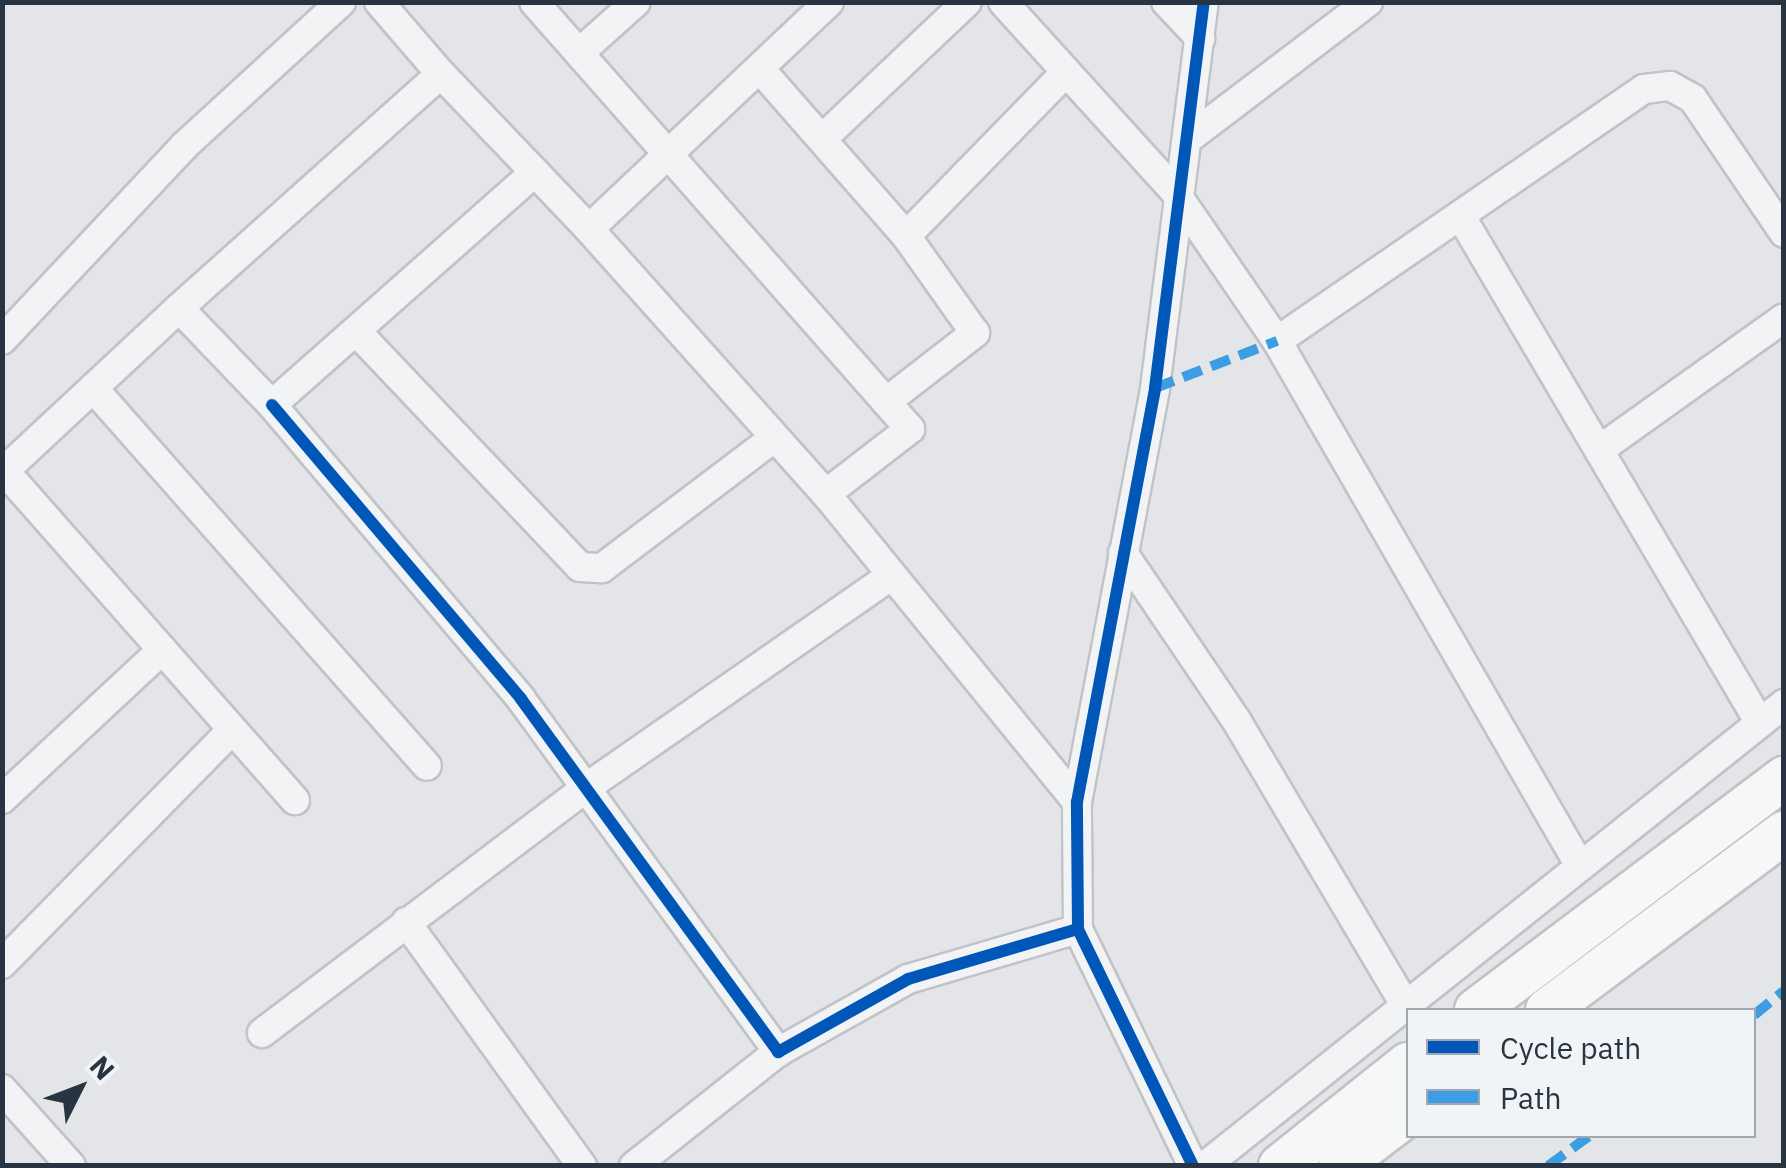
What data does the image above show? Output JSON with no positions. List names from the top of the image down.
{
  "legend": ["Cycle path", "Path"],
  "north": "top right"
}
